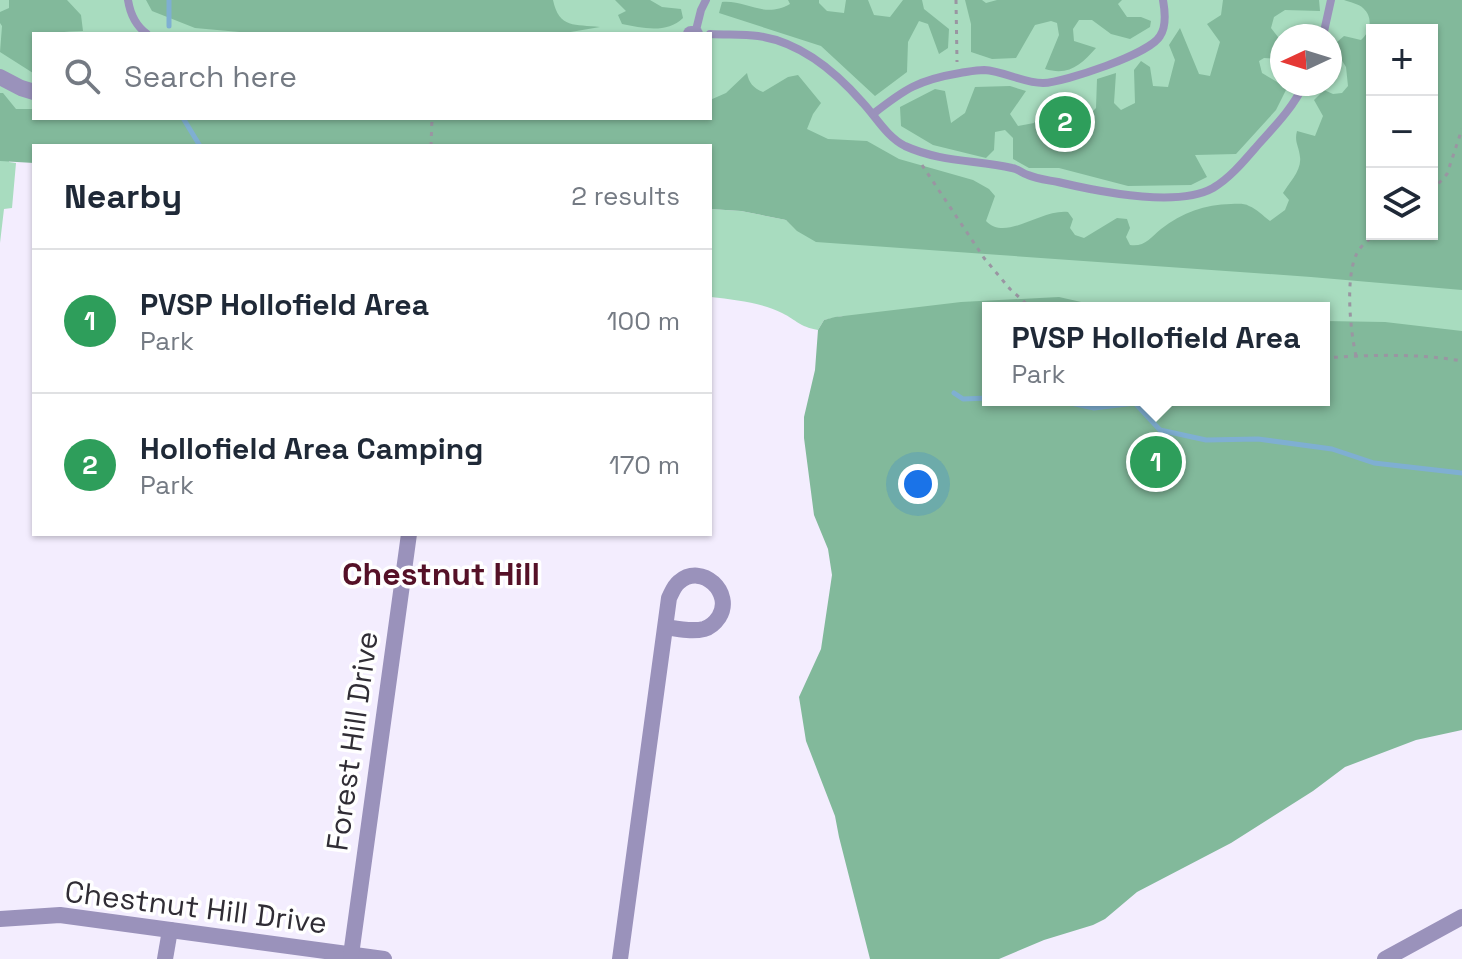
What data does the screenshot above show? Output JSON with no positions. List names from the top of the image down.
{
  "streets": {
    "street": ["Forest Hill Drive", "Chestnut Hill Drive"]
  },
  "crossings": [
    ["Forest Hill Drive", "Chestnut Hill Drive"]
  ],
  "districts": ["Chestnut Hill"],
  "north": "left",
  "page": {
    "map_buttons": ["+", "−"],
    "search": "Search here",
    "pins": ["2", "1"],
    "heading": ["Nearby", "2 results"],
    "list": [
      {
        "mark": "1",
        "name": "PVSP Hollofield Area",
        "note": "Park",
        "value": "100 m"
      },
      {
        "mark": "2",
        "name": "Hollofield Area Camping",
        "note": "Park",
        "value": "170 m"
      }
    ],
    "popup": ["PVSP Hollofield Area", "Park"]
  }
}
